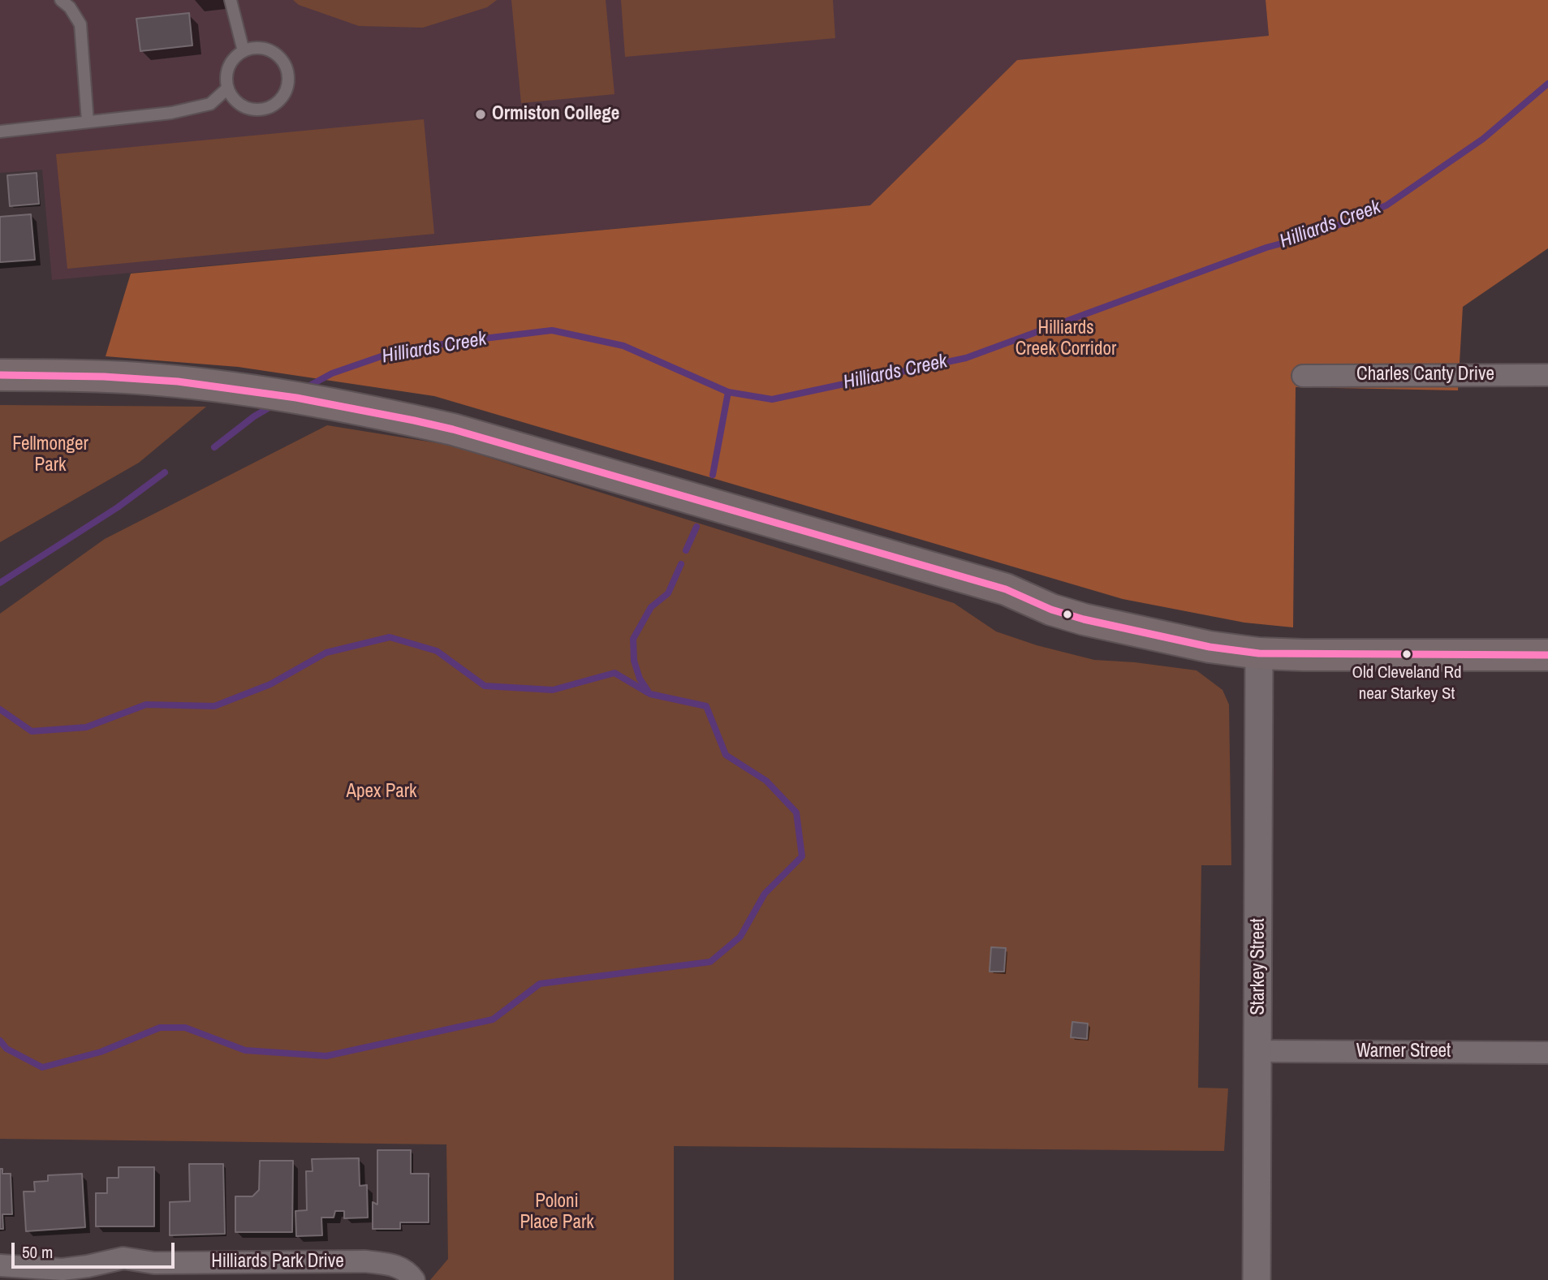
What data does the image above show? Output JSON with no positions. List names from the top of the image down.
{
  "streets": {
    "street": [
      "Charles Canty Drive",
      "Starkey Street",
      "Warner Street",
      "Hilliards Park Drive"
    ]
  },
  "crossings": [
    ["Starkey Street", "Warner Street"]
  ],
  "water": ["Hilliards Creek"],
  "parks": [
    "Hilliards Creek Corridor",
    "Fellmonger Park",
    "Apex Park",
    "Poloni Place Park"
  ],
  "places": ["Ormiston College", "Old Cleveland Rd near Starkey St"],
  "scale_bar": "50 m"
}
